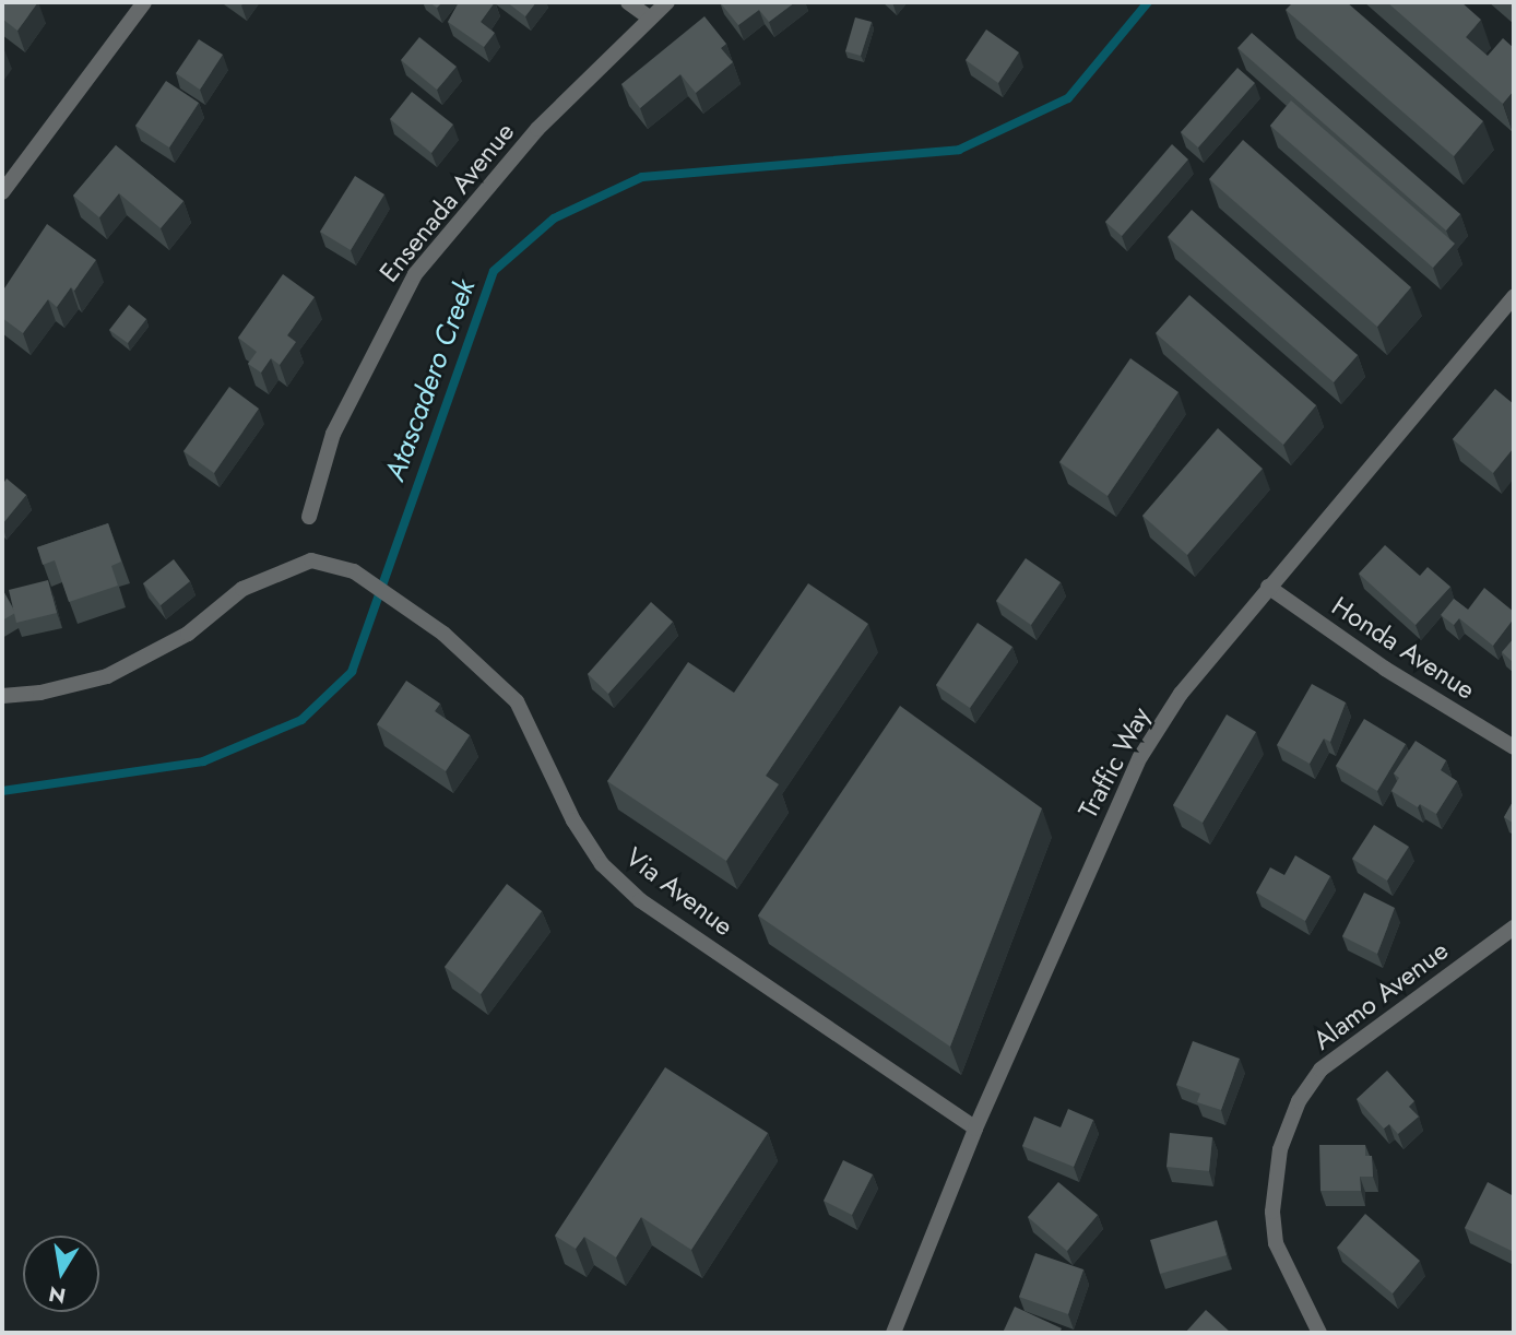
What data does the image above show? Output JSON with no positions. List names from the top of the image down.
{
  "streets": {
    "street": [
      "Ensenada Avenue",
      "Honda Avenue",
      "Traffic Way",
      "Via Avenue",
      "Alamo Avenue"
    ]
  },
  "crossings": [
    ["Honda Avenue", "Traffic Way"],
    ["Traffic Way", "Via Avenue"]
  ],
  "water": ["Atascadero Creek"],
  "north": "bottom"
}
